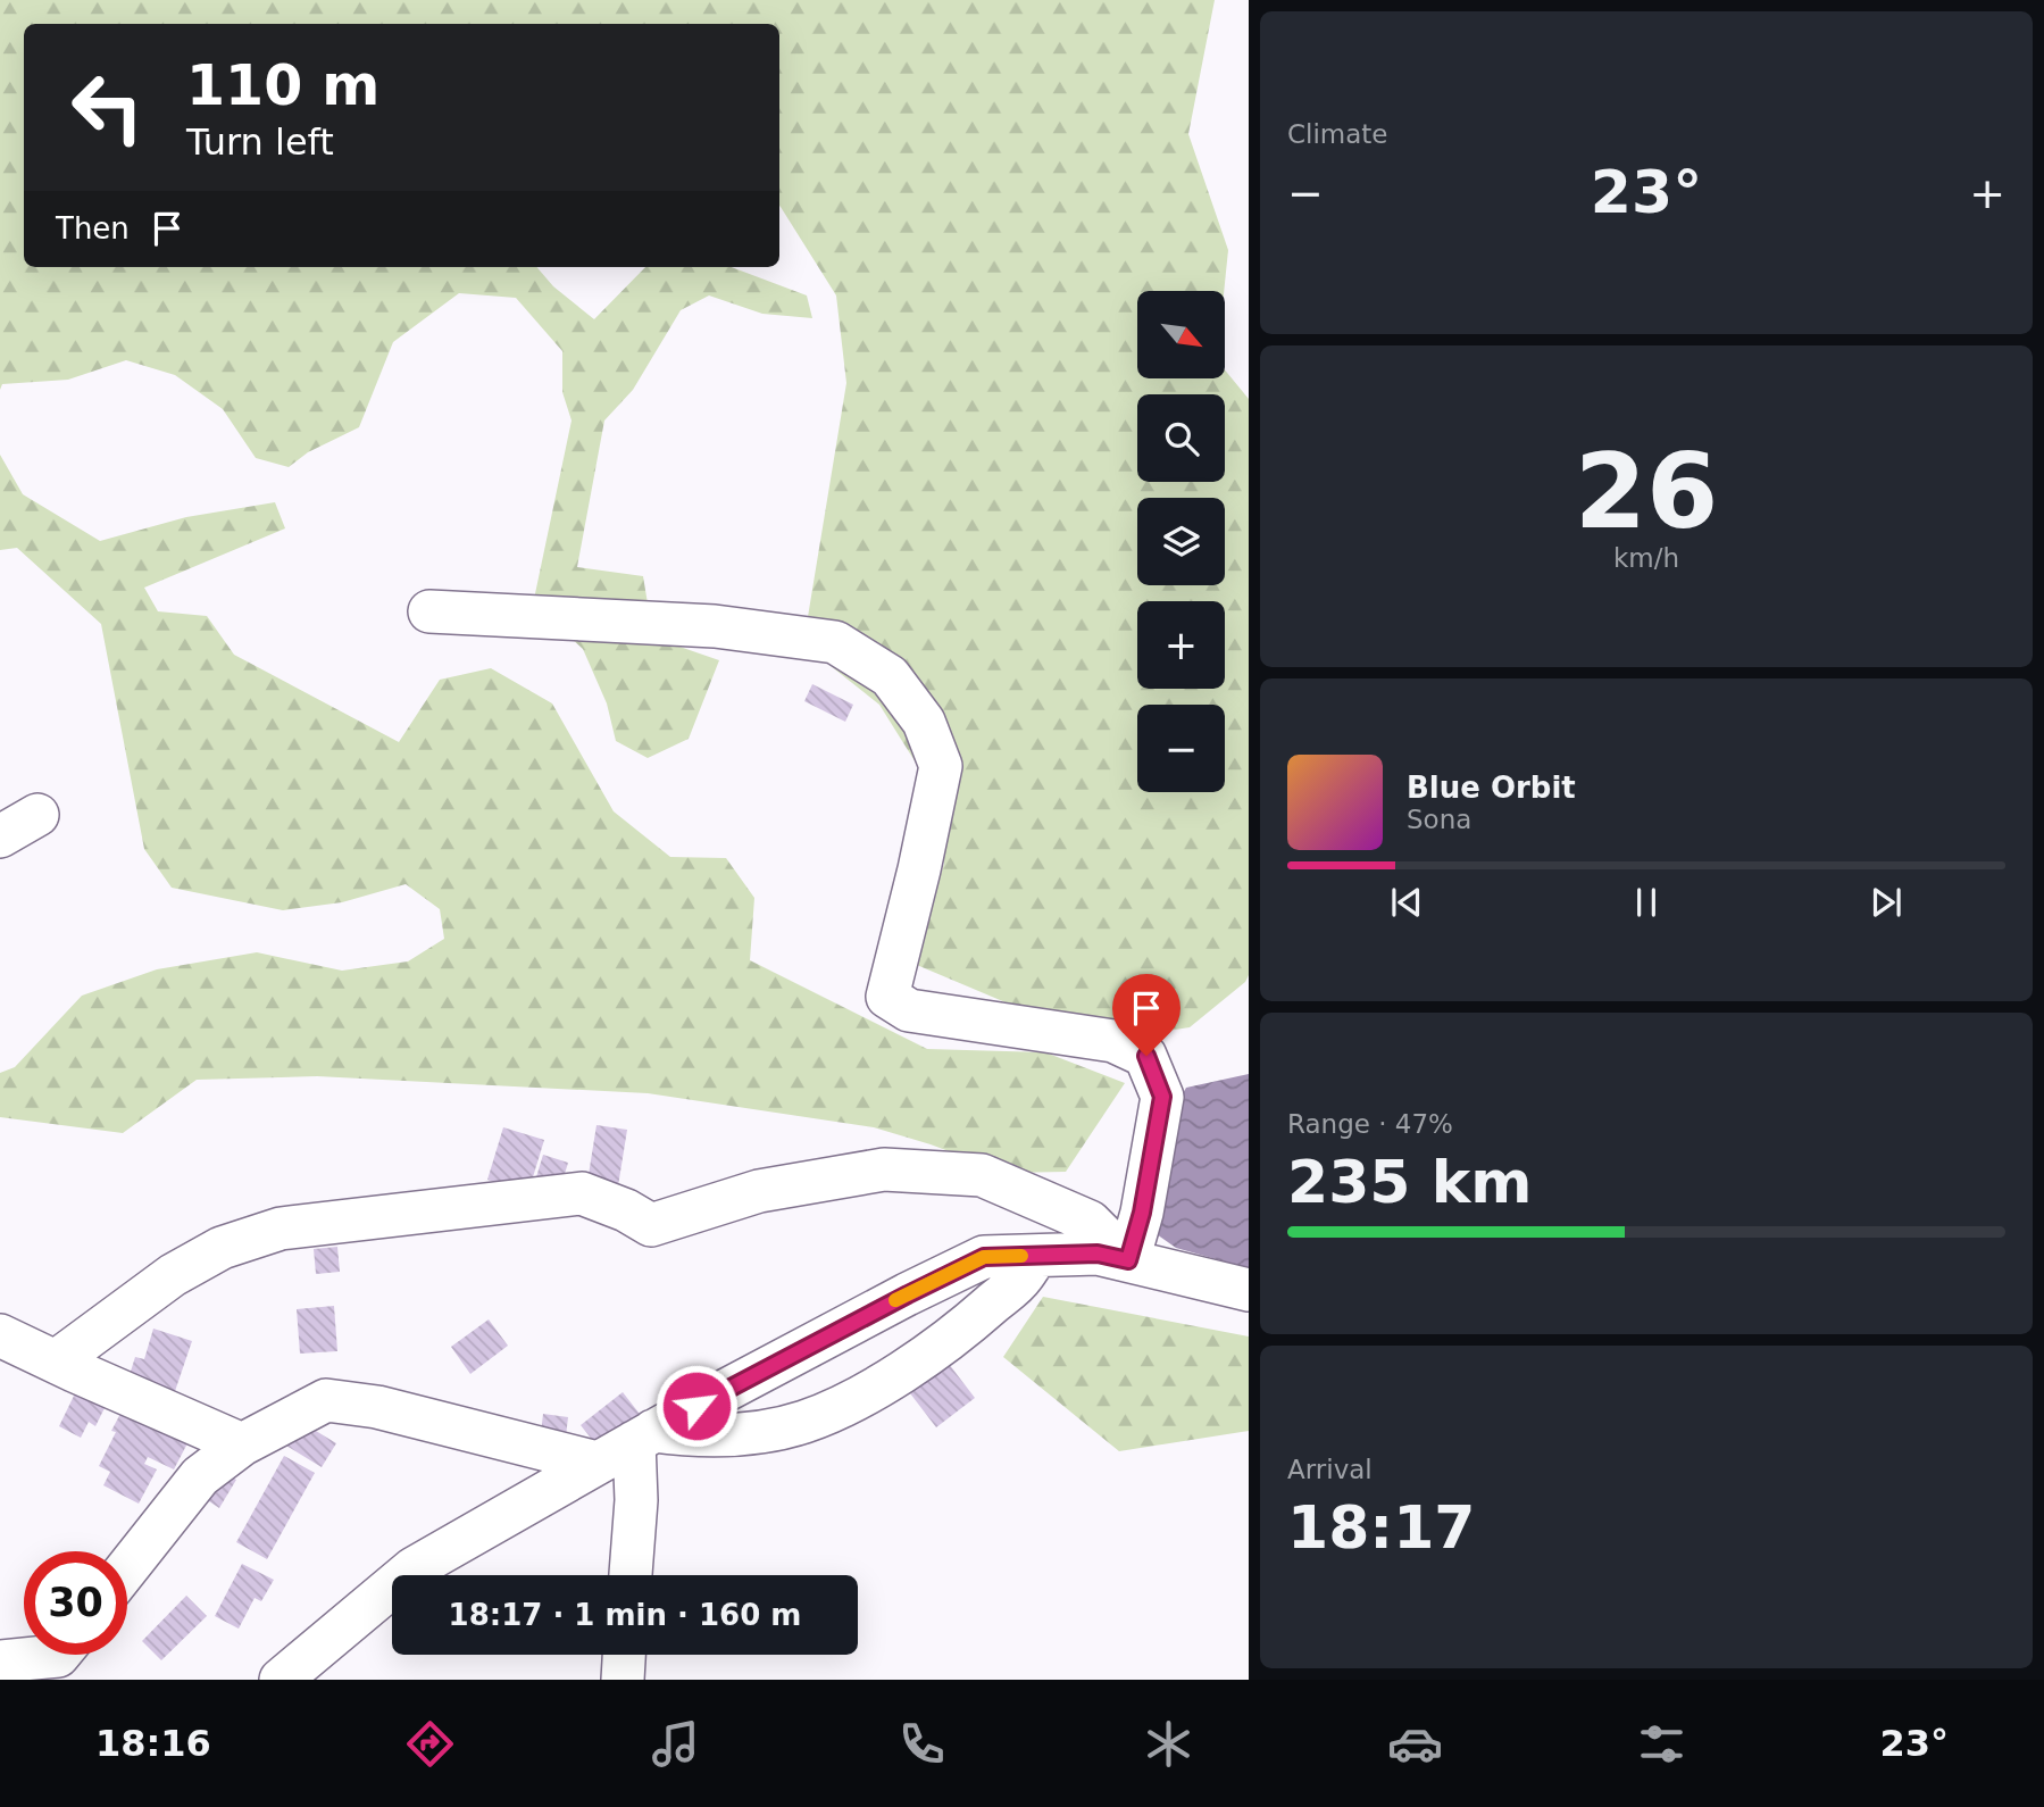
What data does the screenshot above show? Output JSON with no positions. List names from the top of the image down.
{
  "north": "bottom right",
  "page": {
    "tile": [
      "Climate",
      ["26", "km/h"],
      ["Range · 47%", "235 km"],
      ["Arrival", "18:17"]
    ],
    "turn": ["110 m", "Turn left"],
    "heat": ["−", "23°", "+"],
    "then": "Then",
    "map_buttons": ["+", "−"],
    "song": ["Blue Orbit", "Sona"],
    "limit": "30",
    "trip": "18:17 · 1 min · 160 m",
    "tabs": ["18:16", "23°"]
  }
}
